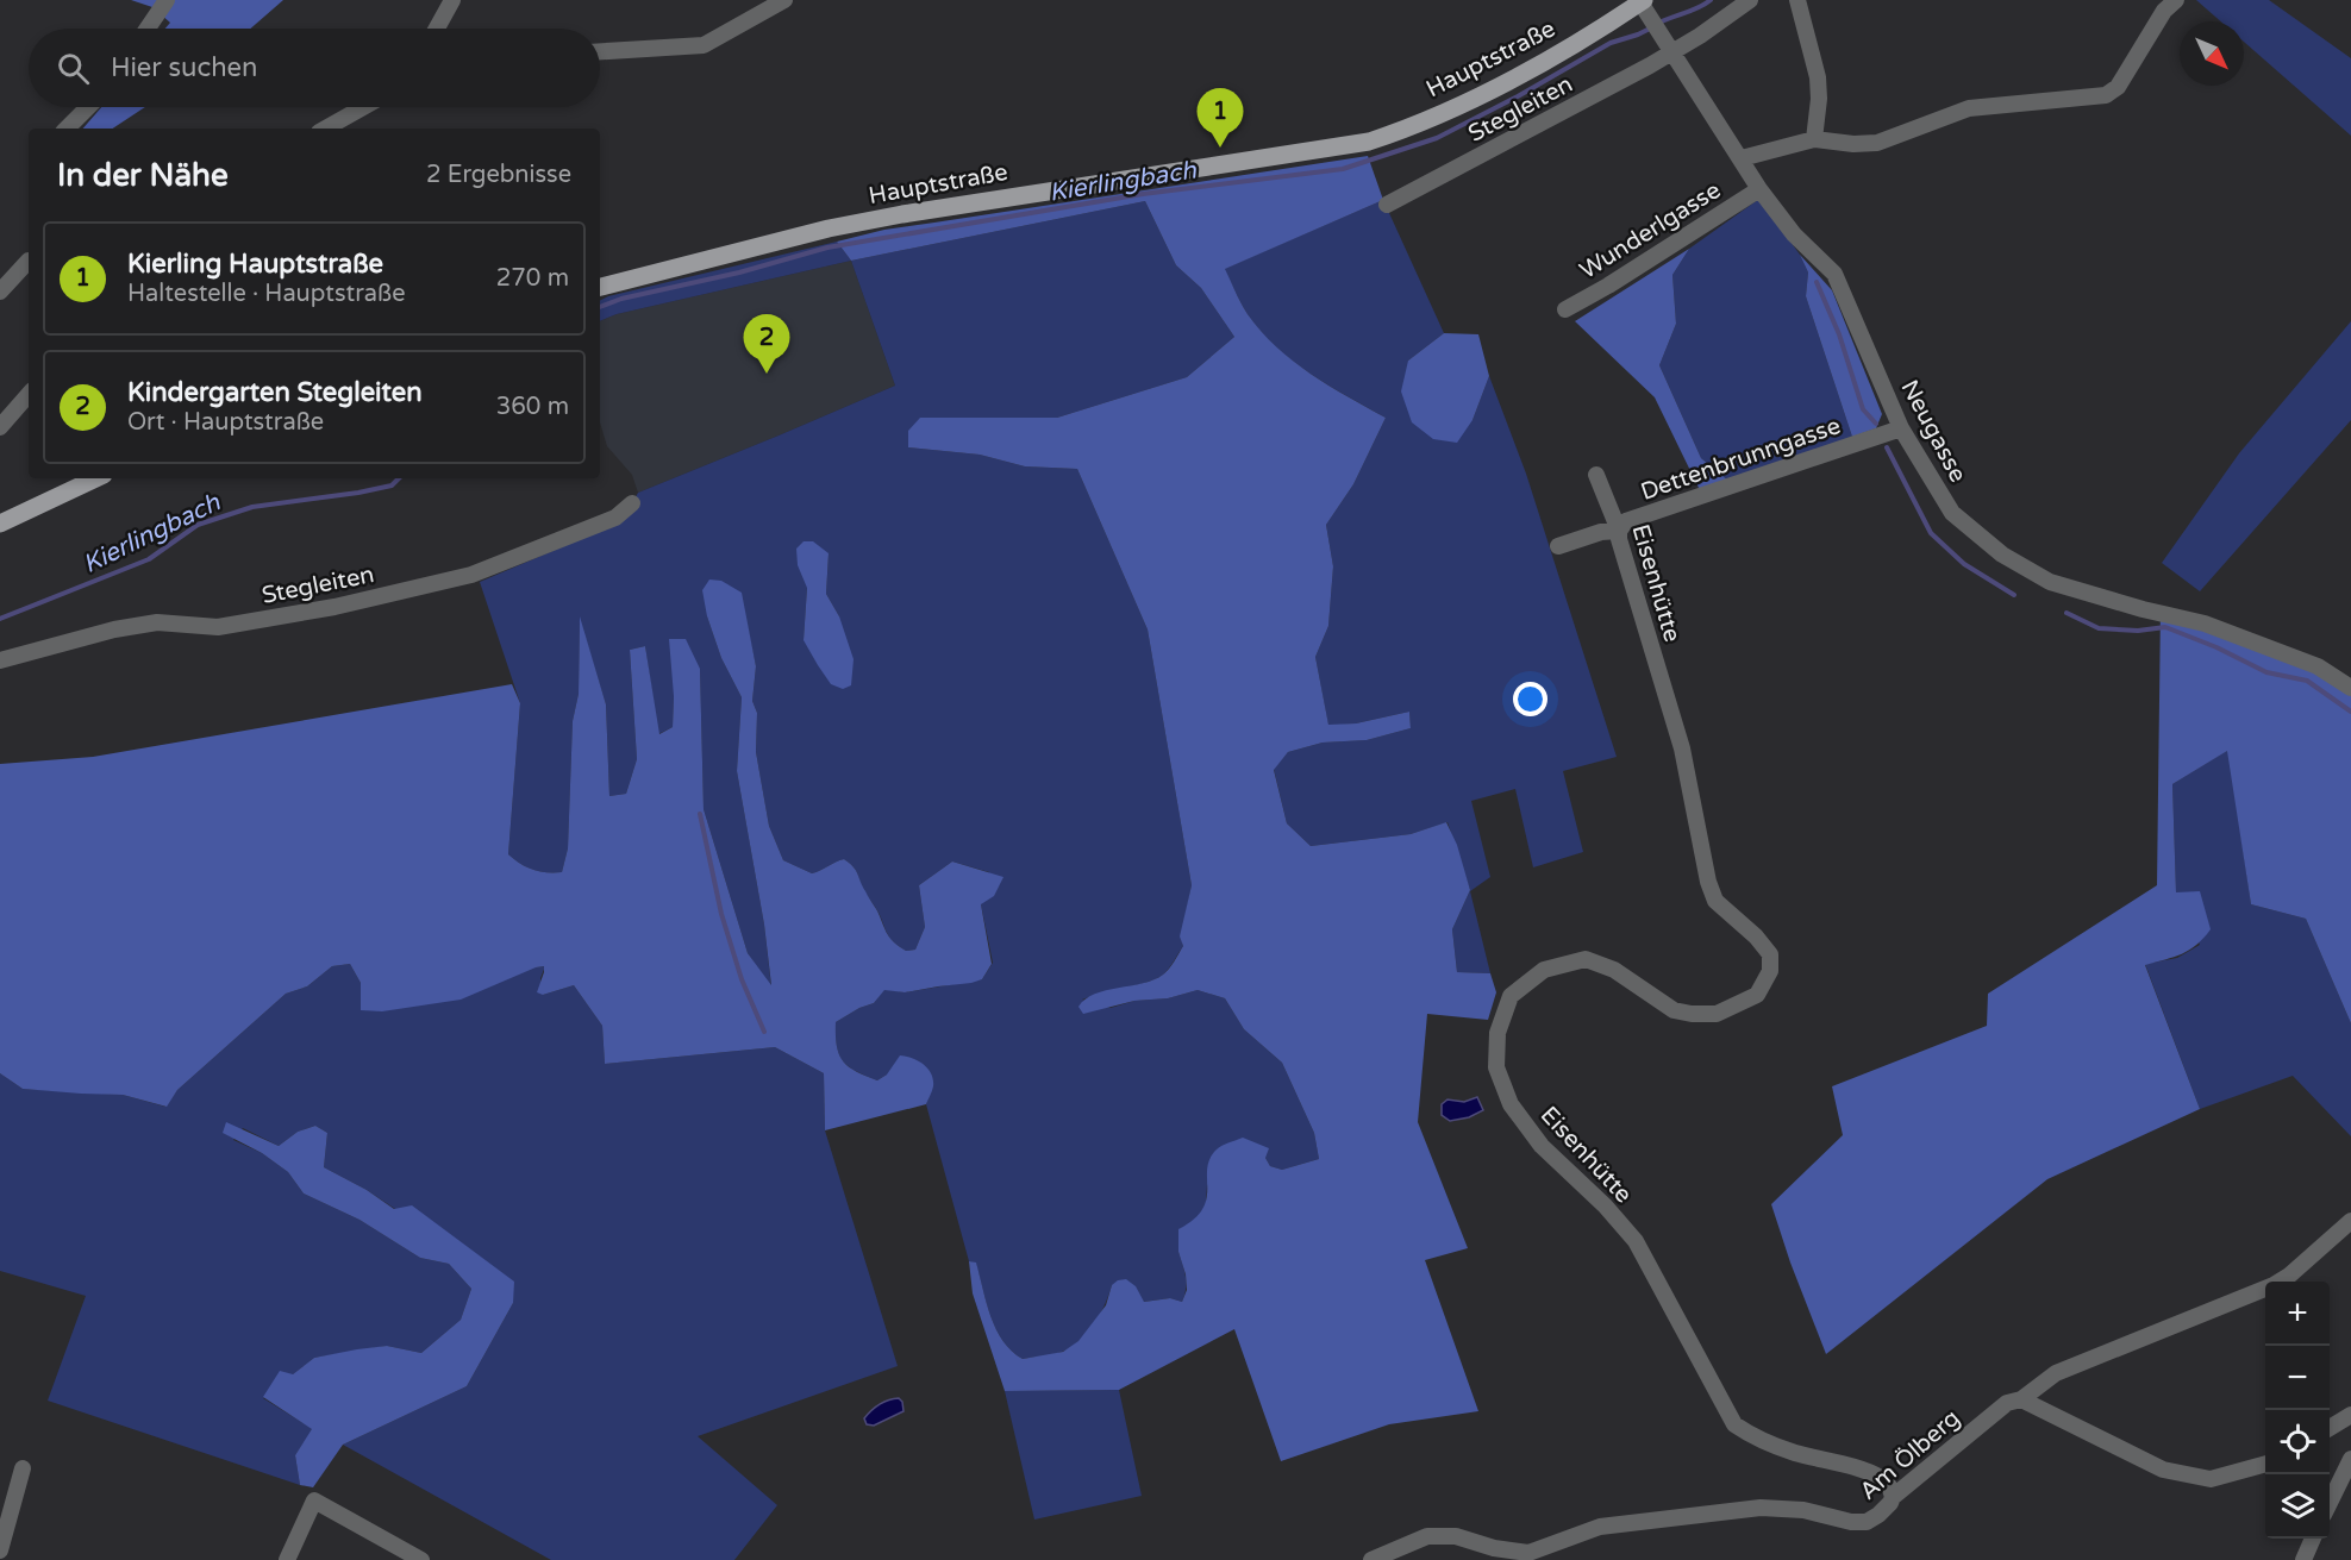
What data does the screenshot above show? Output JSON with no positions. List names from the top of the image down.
{
  "streets": {
    "main road": ["Hauptstraße"],
    "street": [
      "Stegleiten",
      "Wunderlgasse",
      "Neugasse",
      "Dettenbrunngasse",
      "Eisenhütte",
      "Am Ölberg"
    ]
  },
  "crossings": [
    ["Hauptstraße", "Neugasse"],
    ["Stegleiten", "Neugasse"],
    ["Wunderlgasse", "Neugasse"],
    ["Neugasse", "Dettenbrunngasse"],
    ["Dettenbrunngasse", "Eisenhütte"],
    ["Eisenhütte", "Am Ölberg"]
  ],
  "water": ["Kierlingbach"],
  "north": "bottom right",
  "page": {
    "search": "Hier suchen",
    "pins": ["1", "2"],
    "heading": ["In der Nähe", "2 Ergebnisse"],
    "list": [
      {
        "mark": "1",
        "name": "Kierling Hauptstraße",
        "note": "Haltestelle · Hauptstraße",
        "value": "270 m"
      },
      {
        "mark": "2",
        "name": "Kindergarten Stegleiten",
        "note": "Ort · Hauptstraße",
        "value": "360 m"
      }
    ],
    "map_buttons": ["+", "−"]
  }
}
